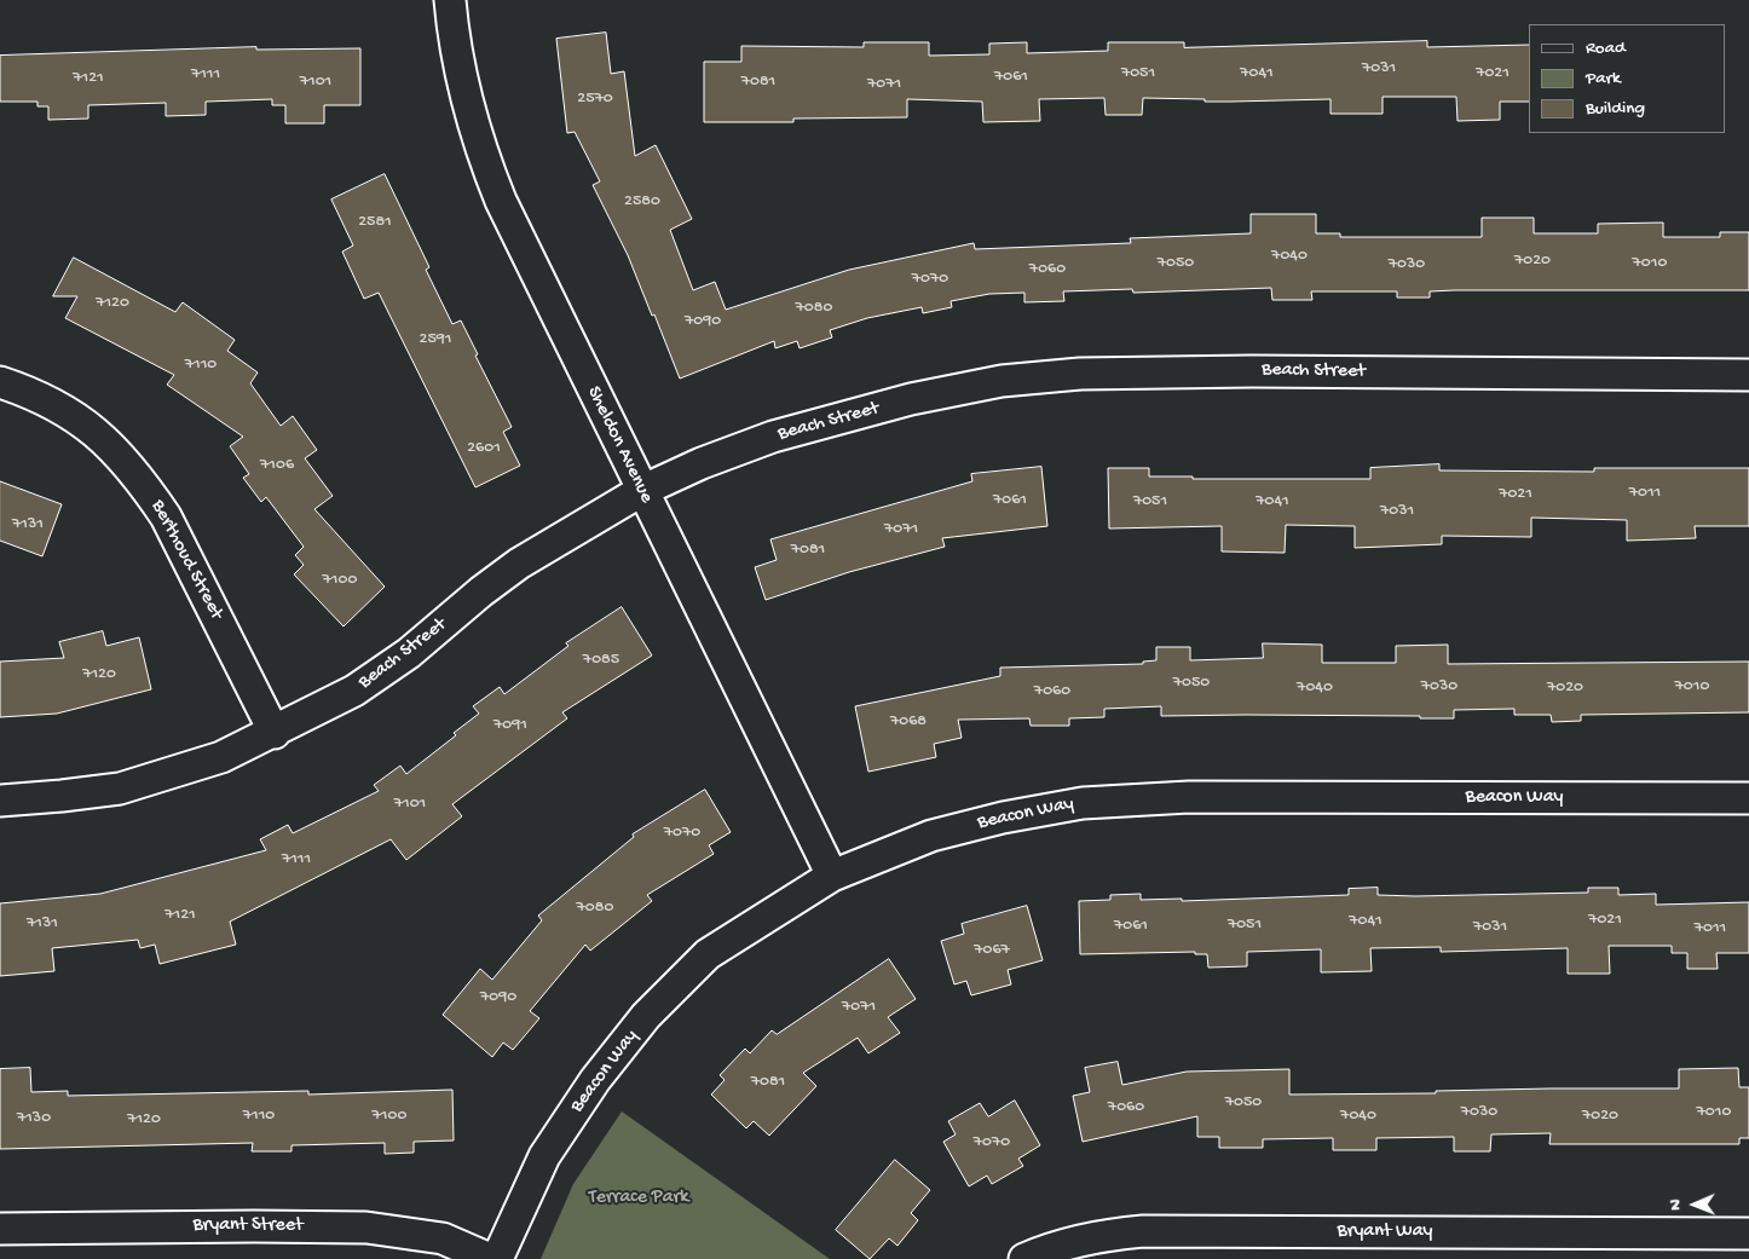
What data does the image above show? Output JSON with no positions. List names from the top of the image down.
{
  "streets": {
    "street": [
      "Beach Street",
      "Sheldon Avenue",
      "Berthoud Street",
      "Beacon Way",
      "Bryant Street",
      "Bryant Way"
    ]
  },
  "crossings": [
    ["Beach Street", "Sheldon Avenue"],
    ["Beach Street", "Berthoud Street"],
    ["Sheldon Avenue", "Beacon Way"]
  ],
  "parks": ["Terrace Park"],
  "house_numbers": [
    "7031",
    "7051",
    "7041",
    "7021",
    "7111",
    "7061",
    "7121",
    "7101",
    "7081",
    "7071",
    "2570",
    "2580",
    "2581",
    "7040",
    "7020",
    "7050",
    "7010",
    "7030",
    "7060",
    "7070",
    "7120",
    "7080",
    "7090",
    "2591",
    "7110",
    "2601",
    "7106",
    "7011",
    "7021",
    "7061",
    "7051",
    "7041",
    "7031",
    "7131",
    "7071",
    "7081",
    "7100",
    "7085",
    "7120",
    "7050",
    "7030",
    "7010",
    "7040",
    "7020",
    "7060",
    "7068",
    "7091",
    "7101",
    "7070",
    "7111",
    "7080",
    "7121",
    "7021",
    "7041",
    "7131",
    "7051",
    "7061",
    "7031",
    "7011",
    "7067",
    "7090",
    "7071",
    "7081",
    "7050",
    "7060",
    "7030",
    "7010",
    "7110",
    "7100",
    "7040",
    "7020",
    "7130",
    "7120",
    "7070"
  ],
  "legend": ["Road", "Park", "Building"],
  "north": "left"
}
